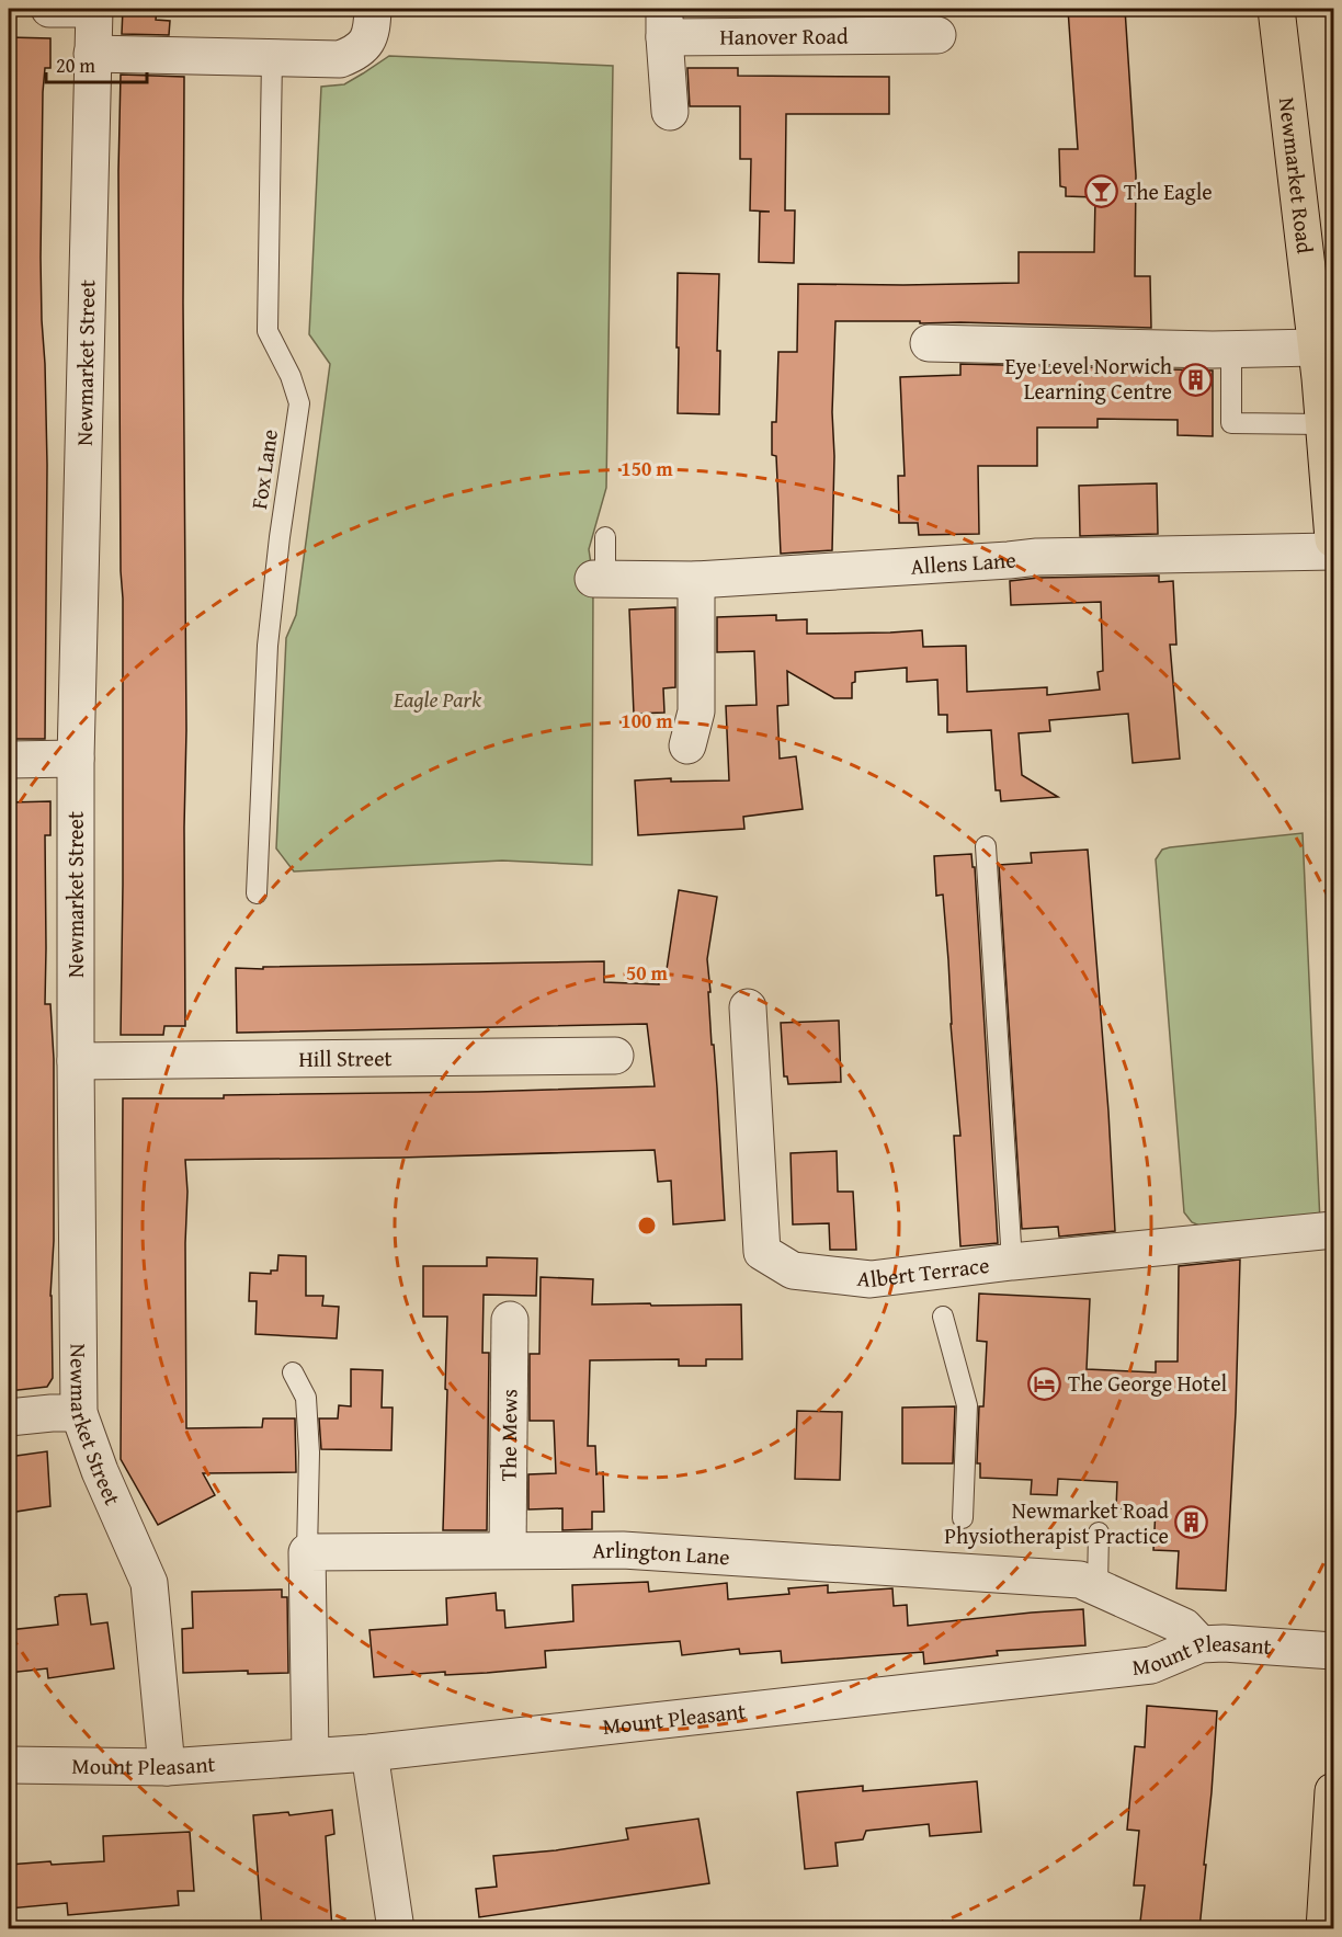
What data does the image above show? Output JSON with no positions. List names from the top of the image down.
{
  "streets": {
    "main road": ["Newmarket Road"],
    "street": [
      "Hanover Road",
      "Newmarket Street",
      "Allens Lane",
      "Hill Street",
      "Albert Terrace",
      "The Mews",
      "Arlington Lane",
      "Mount Pleasant"
    ],
    "lane": ["Fox Lane"]
  },
  "crossings": [
    ["Newmarket Street", "Hill Street"],
    ["Newmarket Street", "Mount Pleasant"],
    ["The Mews", "Arlington Lane"],
    ["Arlington Lane", "Mount Pleasant"]
  ],
  "parks": ["Eagle Park"],
  "places": {
    "bar": ["The Eagle"],
    "building": ["Eye Level Norwich Learning Centre", "Newmarket Road Physiotherapist Practice"],
    "hotel": ["The George Hotel"]
  },
  "scale_bar": "20 m",
  "rings": ["150 m", "100 m", "50 m"]
}
